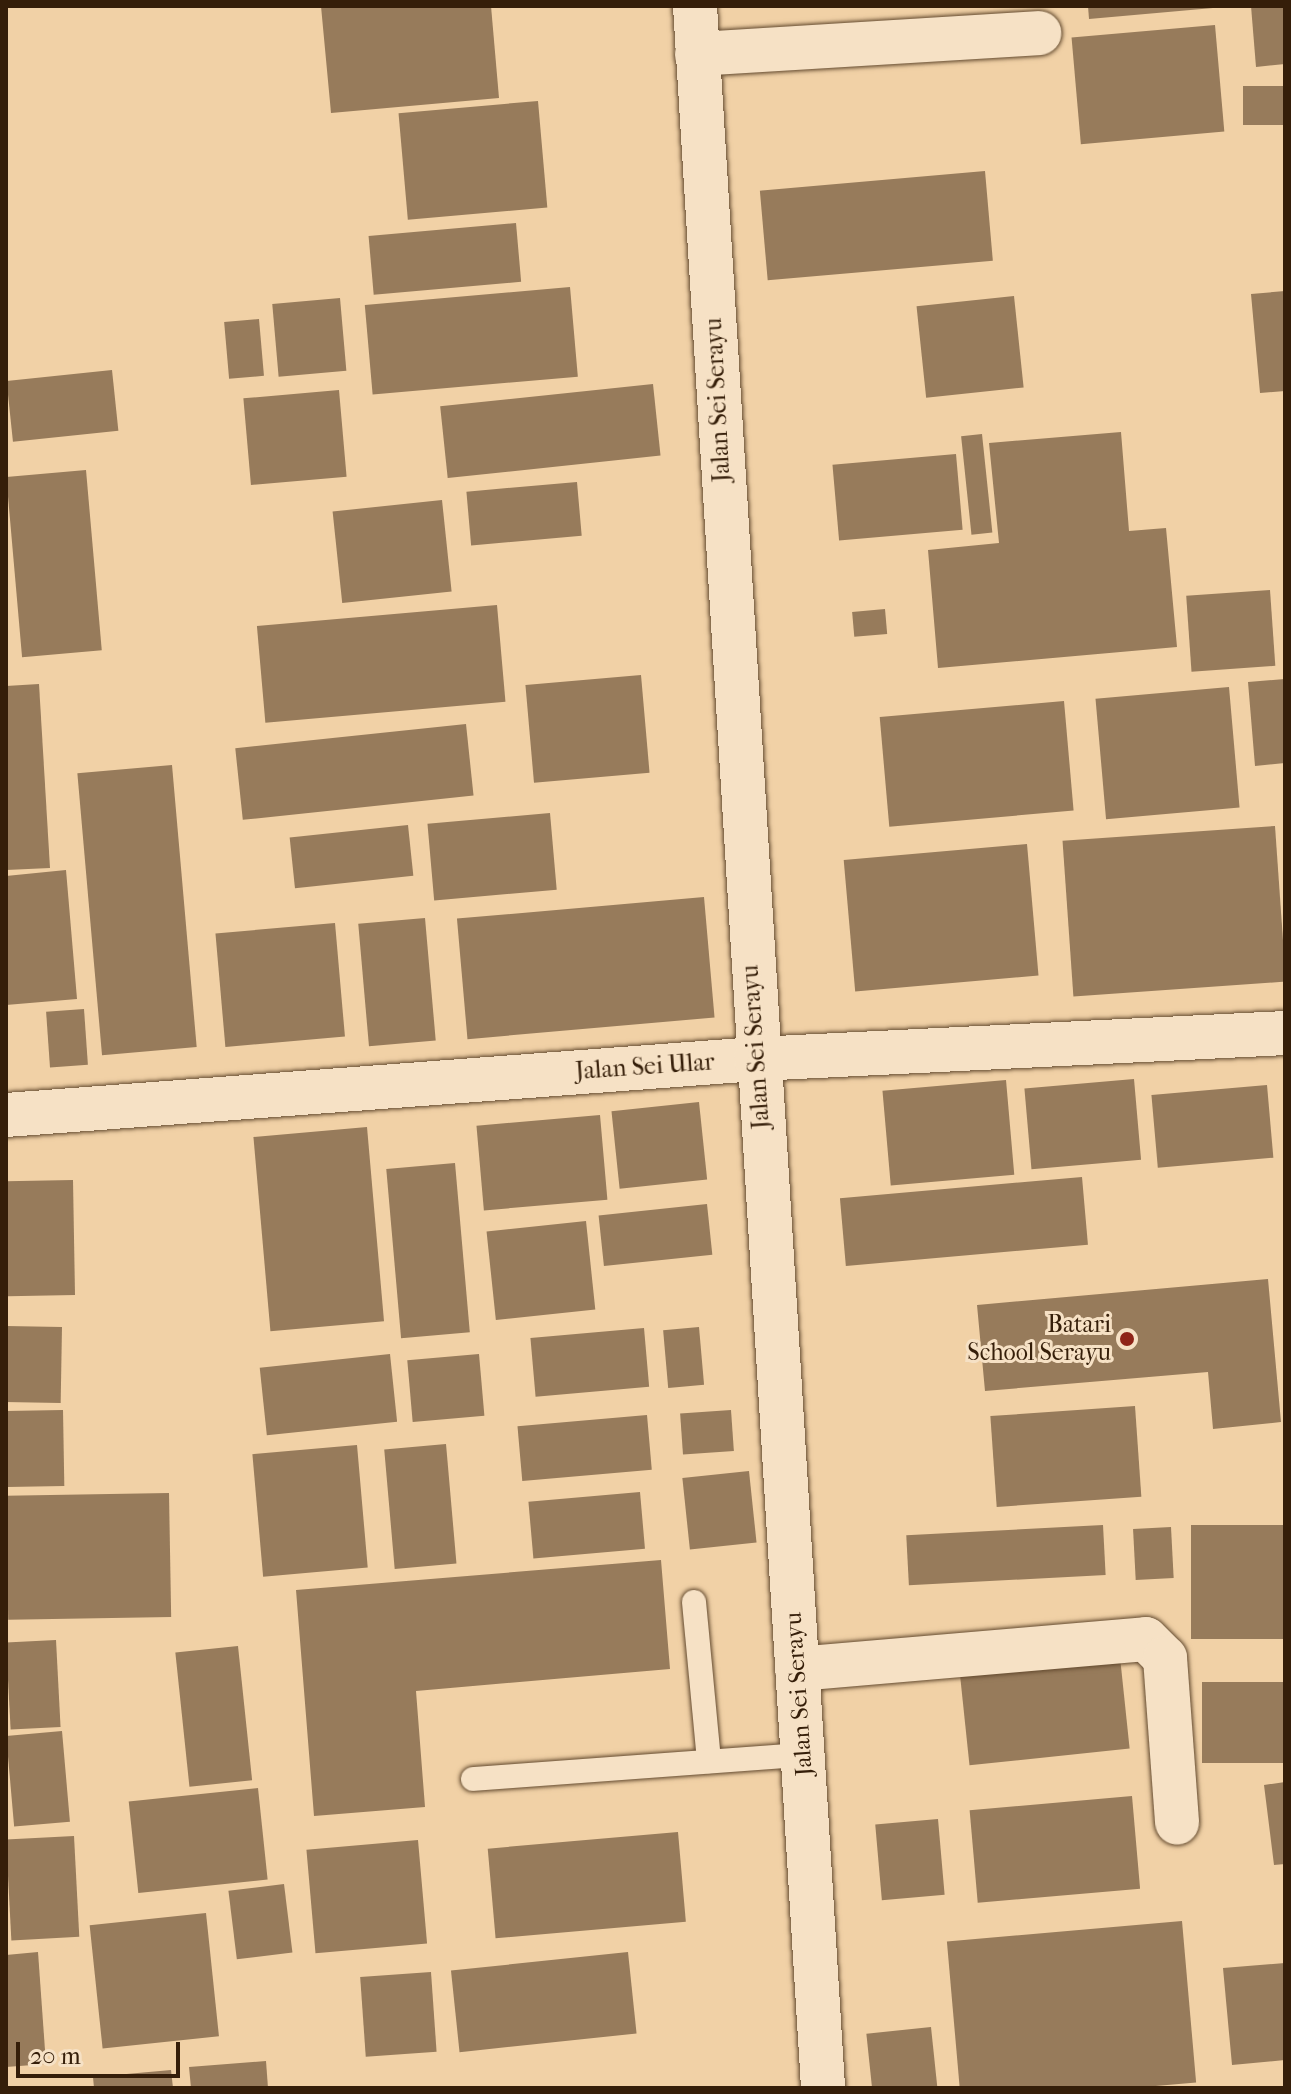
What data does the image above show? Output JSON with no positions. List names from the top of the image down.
{
  "streets": {
    "street": ["Jalan Sei Serayu", "Jalan Sei Ular"]
  },
  "crossings": [
    ["Jalan Sei Serayu", "Jalan Sei Ular"]
  ],
  "places": ["Batari School Serayu"],
  "scale_bar": "20 m"
}
